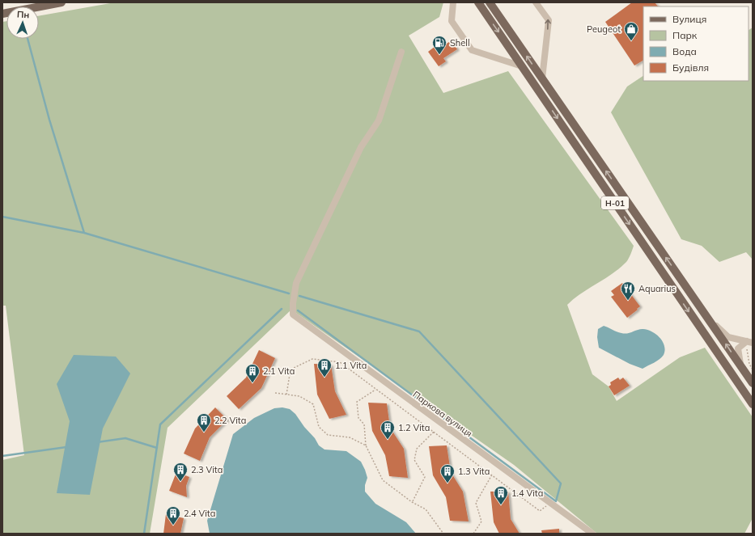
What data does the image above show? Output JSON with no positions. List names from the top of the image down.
{
  "streets": {
    "main road": ["Н-01"],
    "street": ["Паркова вулиця"]
  },
  "places": {
    "shop": ["Peugeot"],
    "fuel station": ["Shell"],
    "restaurant": ["Aquarius"],
    "building": [
      "1.1 Vita",
      "2.1 Vita",
      "2.2 Vita",
      "1.2 Vita",
      "2.3 Vita",
      "1.3 Vita",
      "1.4 Vita",
      "2.4 Vita"
    ]
  },
  "legend": [
    "Вулиця",
    "Парк",
    "Вода",
    "Будівля"
  ],
  "north": "top"
}
